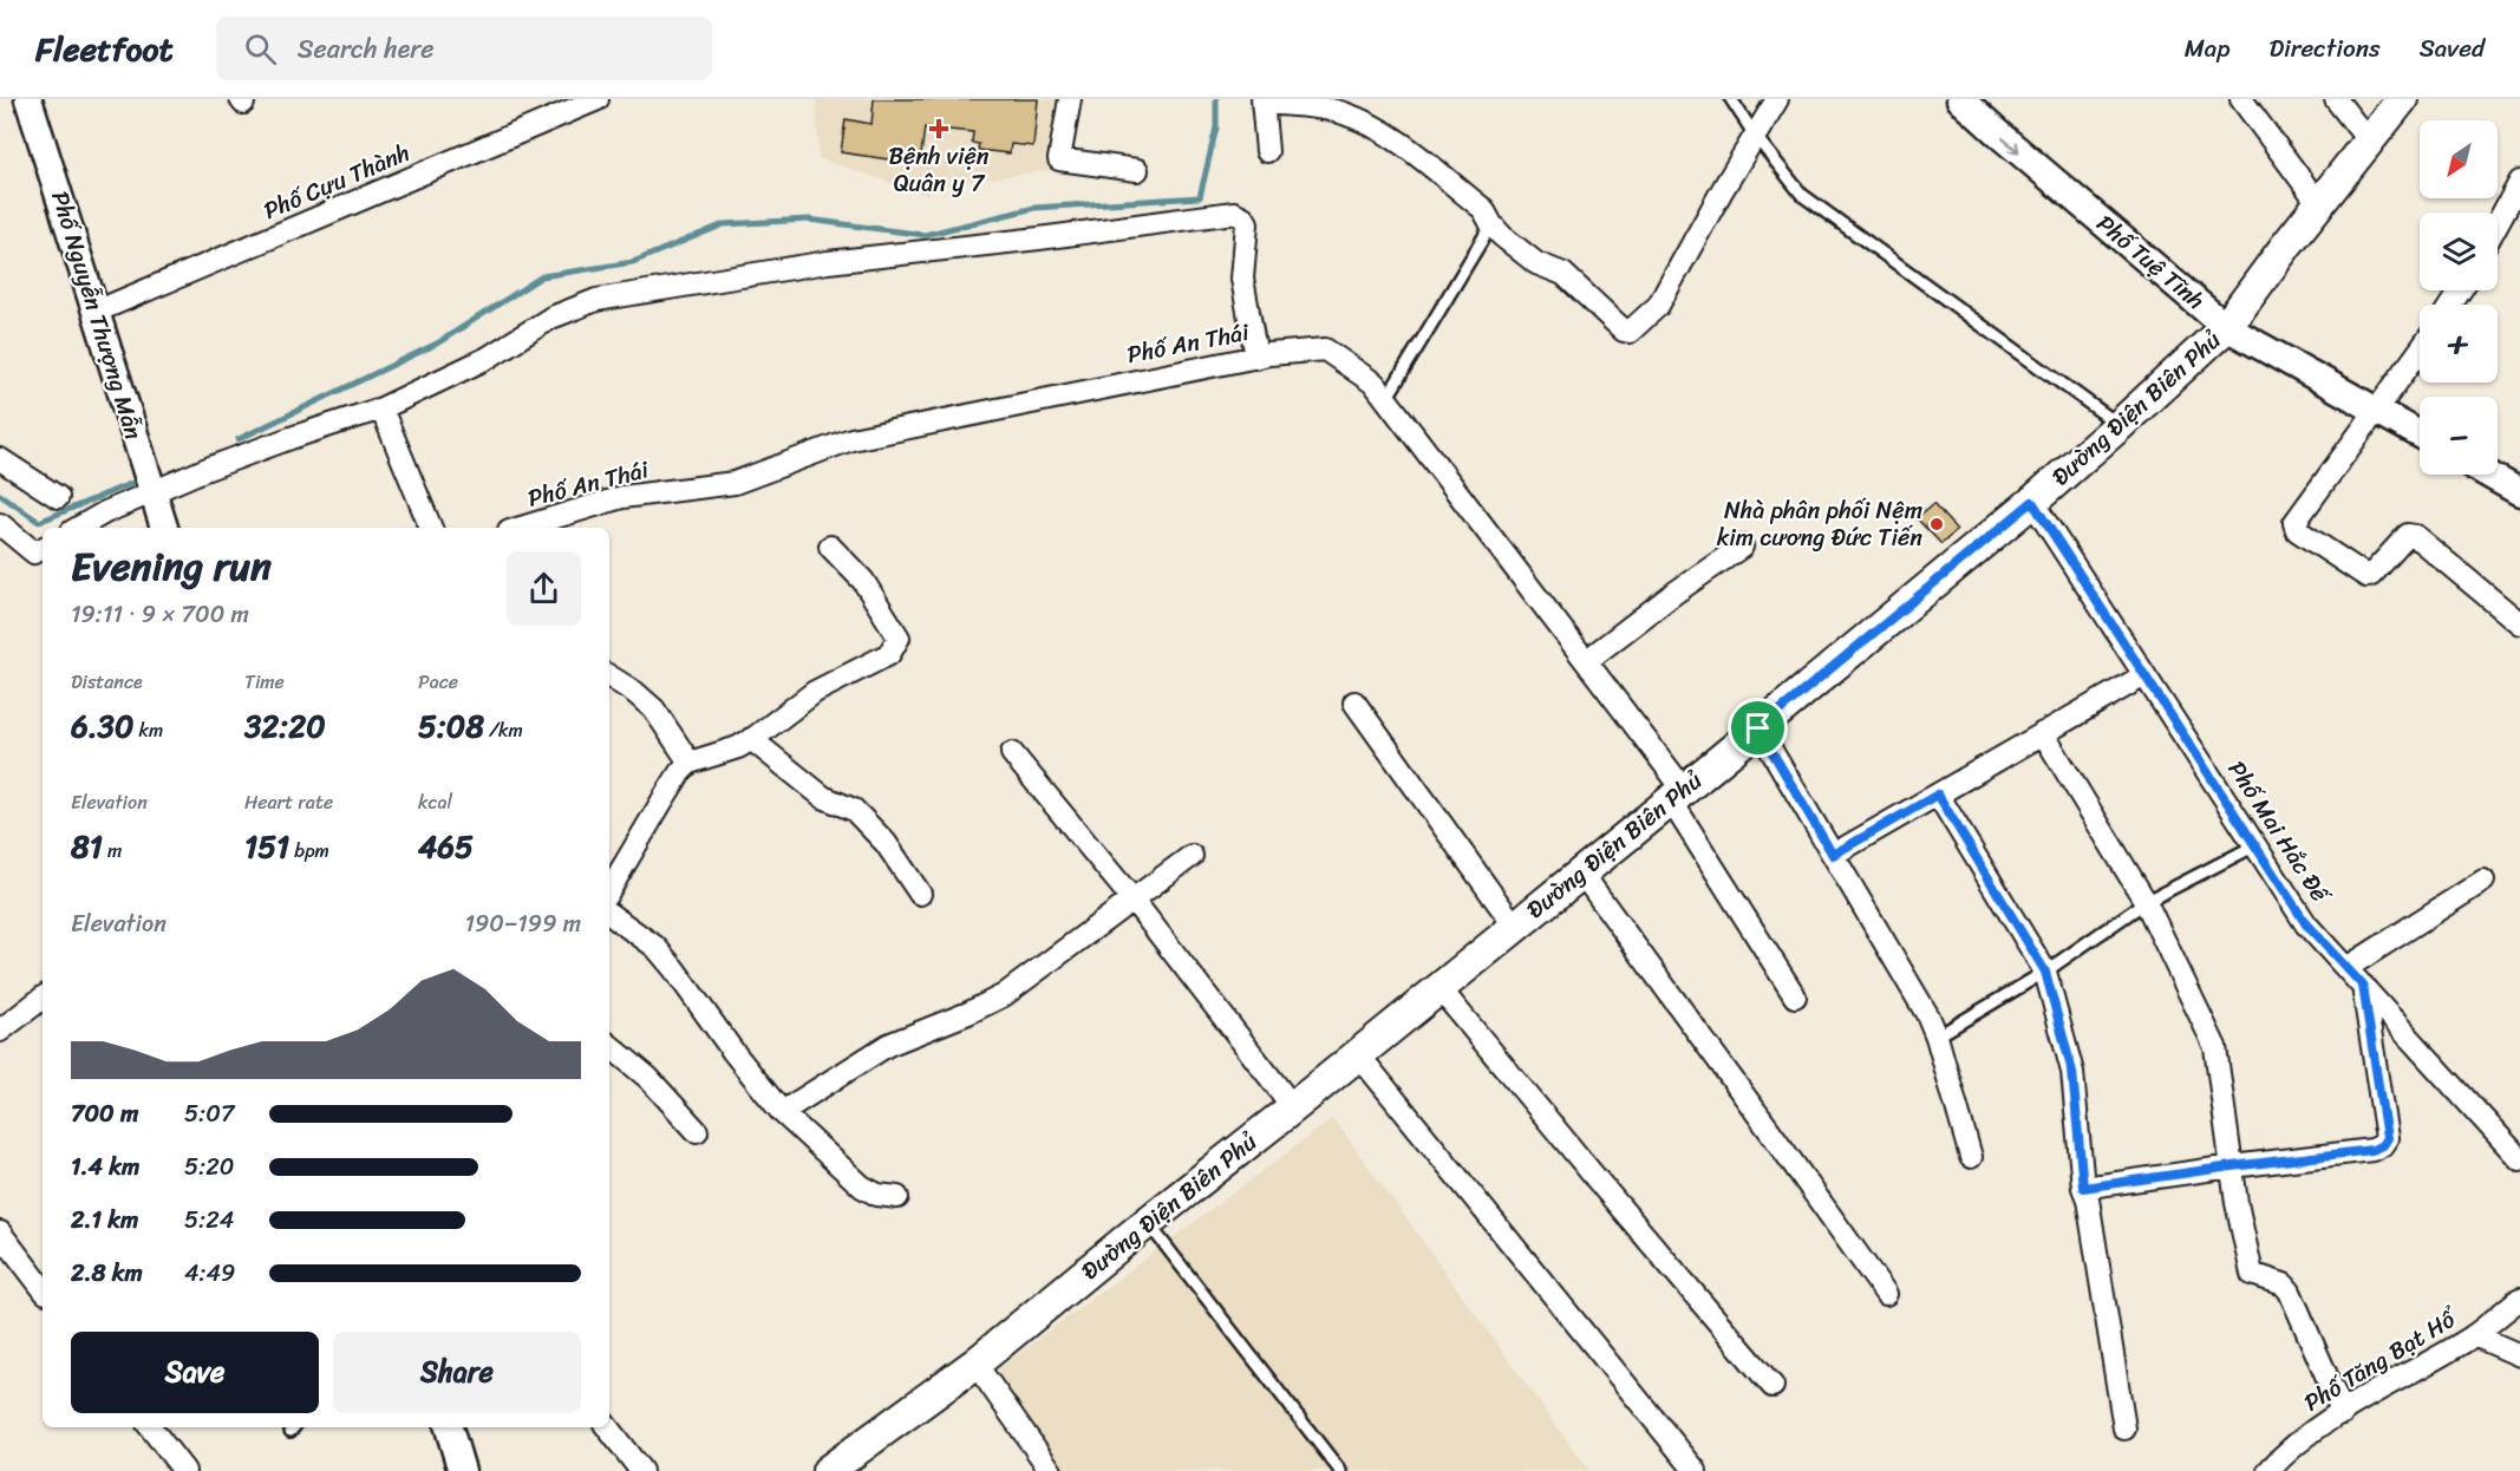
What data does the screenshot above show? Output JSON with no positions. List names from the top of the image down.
{
  "streets": {
    "main road": ["Đường Điện Biên Phủ"],
    "street": [
      "Phố Cựu Thành",
      "Phố Tuệ Tĩnh",
      "Phố Nguyễn Thượng Mẫn",
      "Phố An Thái",
      "Phố Mai Hắc Đế",
      "Phố Tăng Bạt Hổ"
    ]
  },
  "crossings": [
    ["Phố Cựu Thành", "Phố Nguyễn Thượng Mẫn"],
    ["Phố Tuệ Tĩnh", "Đường Điện Biên Phủ"],
    ["Phố An Thái", "Đường Điện Biên Phủ"],
    ["Đường Điện Biên Phủ", "Phố Mai Hắc Đế"]
  ],
  "places": {
    "health": ["Bệnh viện Quân y 7"],
    "other": ["Nhà phân phối Nệm kim cương Đức Tiến"]
  },
  "north": "bottom left",
  "page": {
    "header": "Fleetfoot",
    "search": "Search here",
    "nav": ["Map", "Directions", "Saved"],
    "map_buttons": ["+", "−"],
    "heading": ["Evening run", "19:11 · 9 × 700 m"],
    "stats": [
      ["Distance", "6.30 km"],
      ["Time", "32:20"],
      ["Pace", "5:08 /km"],
      ["Elevation", "81 m"],
      ["Heart rate", "151 bpm"],
      ["kcal", "465"]
    ],
    "chart": ["Elevation", "190–199 m"],
    "list": [
      {
        "name": "700 m",
        "note": "5:07"
      },
      {
        "name": "1.4 km",
        "note": "5:20"
      },
      {
        "name": "2.1 km",
        "note": "5:24"
      },
      {
        "name": "2.8 km",
        "note": "4:49"
      }
    ],
    "buttons": ["Save", "Share"]
  }
}
